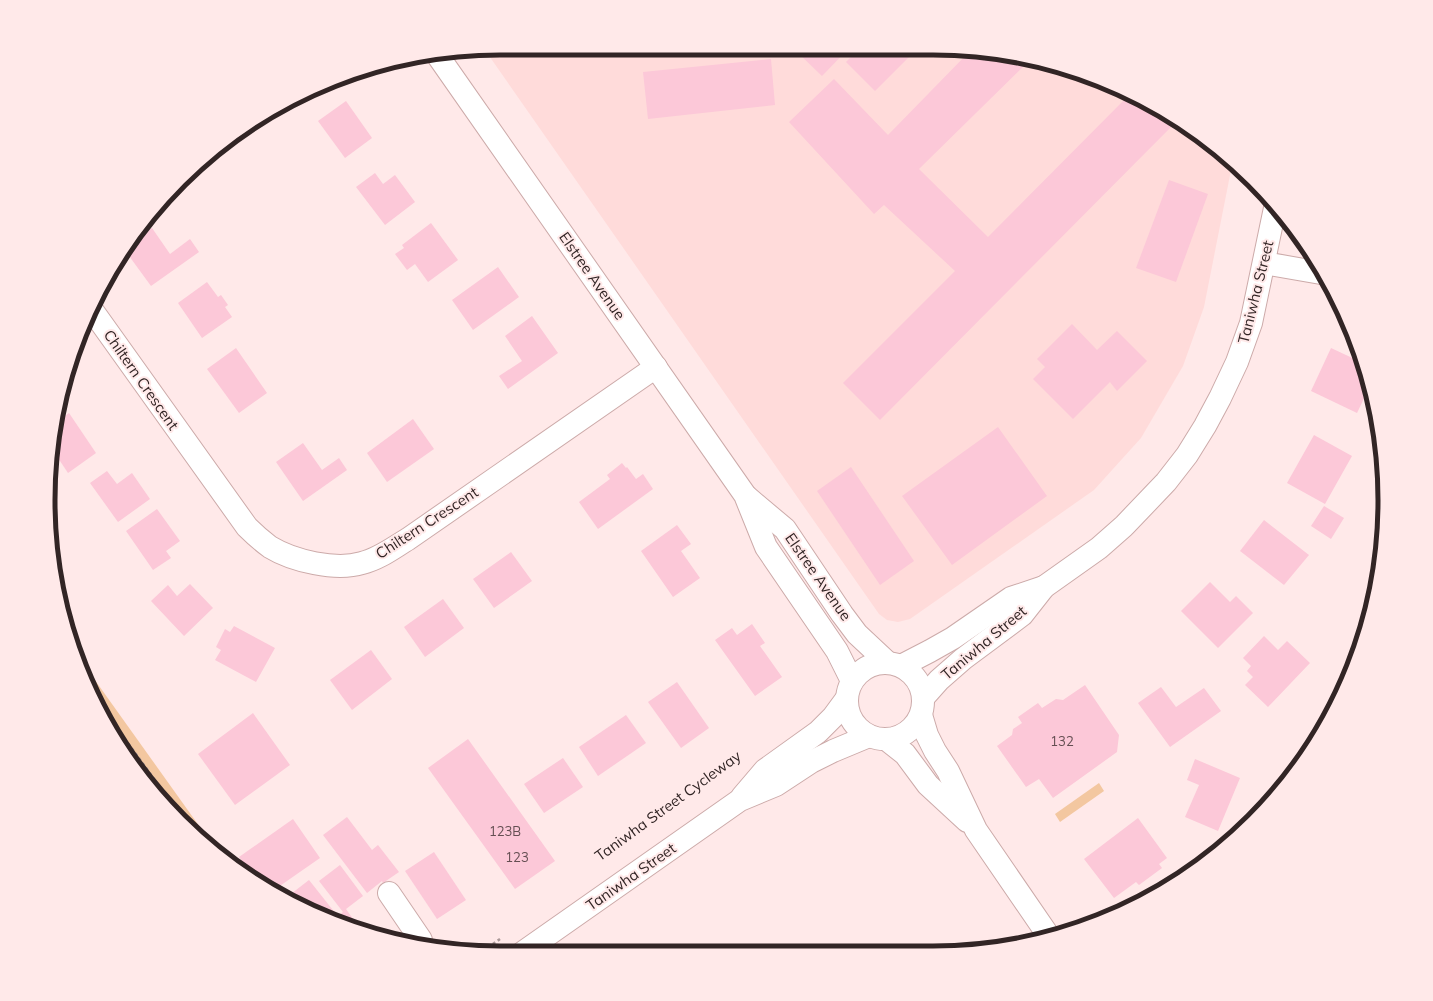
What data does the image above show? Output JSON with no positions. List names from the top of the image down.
{
  "streets": {
    "street": ["Elstree Avenue", "Taniwha Street", "Chiltern Crescent"]
  },
  "crossings": [
    ["Elstree Avenue", "Taniwha Street"],
    ["Elstree Avenue", "Chiltern Crescent"]
  ],
  "house_numbers": ["132", "123B", "123"]
}
